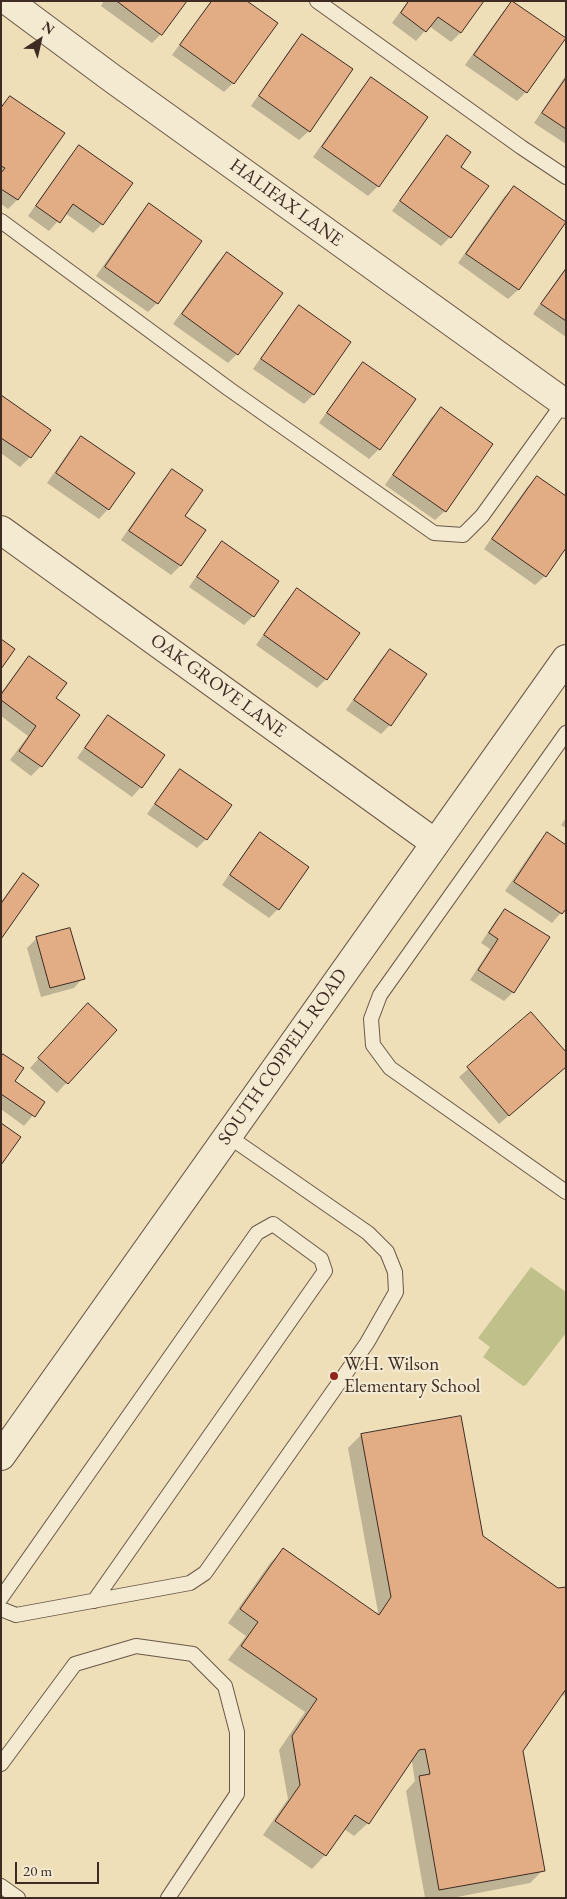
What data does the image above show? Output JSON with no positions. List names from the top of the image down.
{
  "streets": {
    "street": ["HALIFAX LANE", "OAK GROVE LANE", "SOUTH COPPELL ROAD"]
  },
  "crossings": [
    ["OAK GROVE LANE", "SOUTH COPPELL ROAD"]
  ],
  "places": ["W.H. Wilson Elementary School"],
  "scale_bar": "20 m",
  "north": "top right"
}
